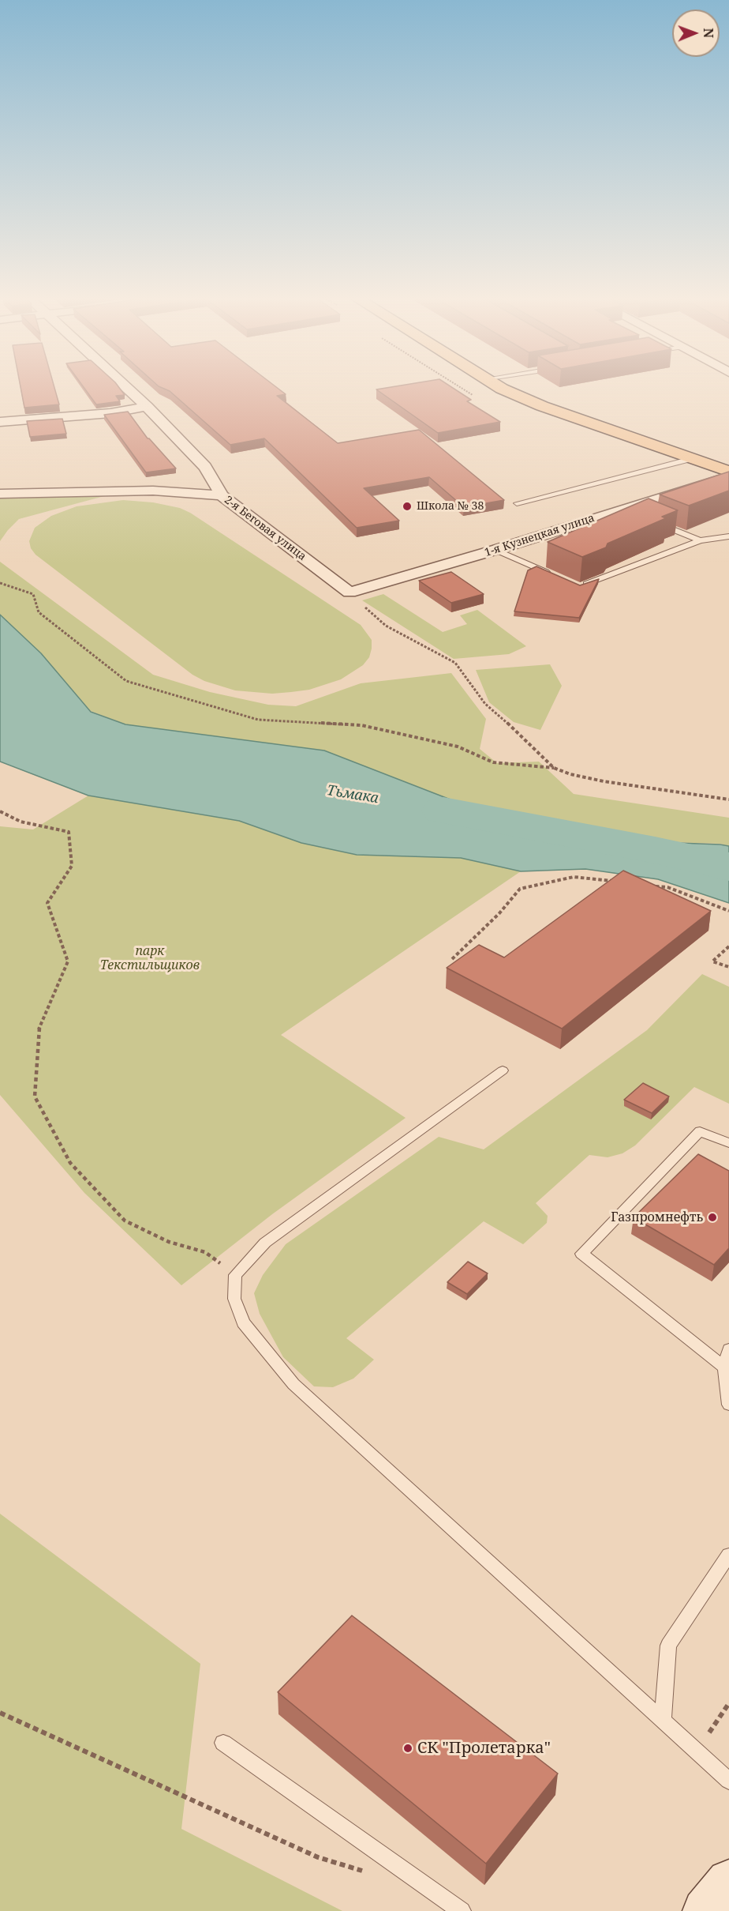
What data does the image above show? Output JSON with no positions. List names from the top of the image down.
{
  "streets": {
    "street": ["2-я Беговая улица", "1-я Кузнецкая улица"]
  },
  "crossings": [
    ["2-я Беговая улица", "1-я Кузнецкая улица"]
  ],
  "water": ["Тьмака"],
  "parks": ["парк Текстильщиков"],
  "places": ["Школа № 38", "Газпромнефть", "СК \"Пролетарка\""],
  "north": "right"
}
